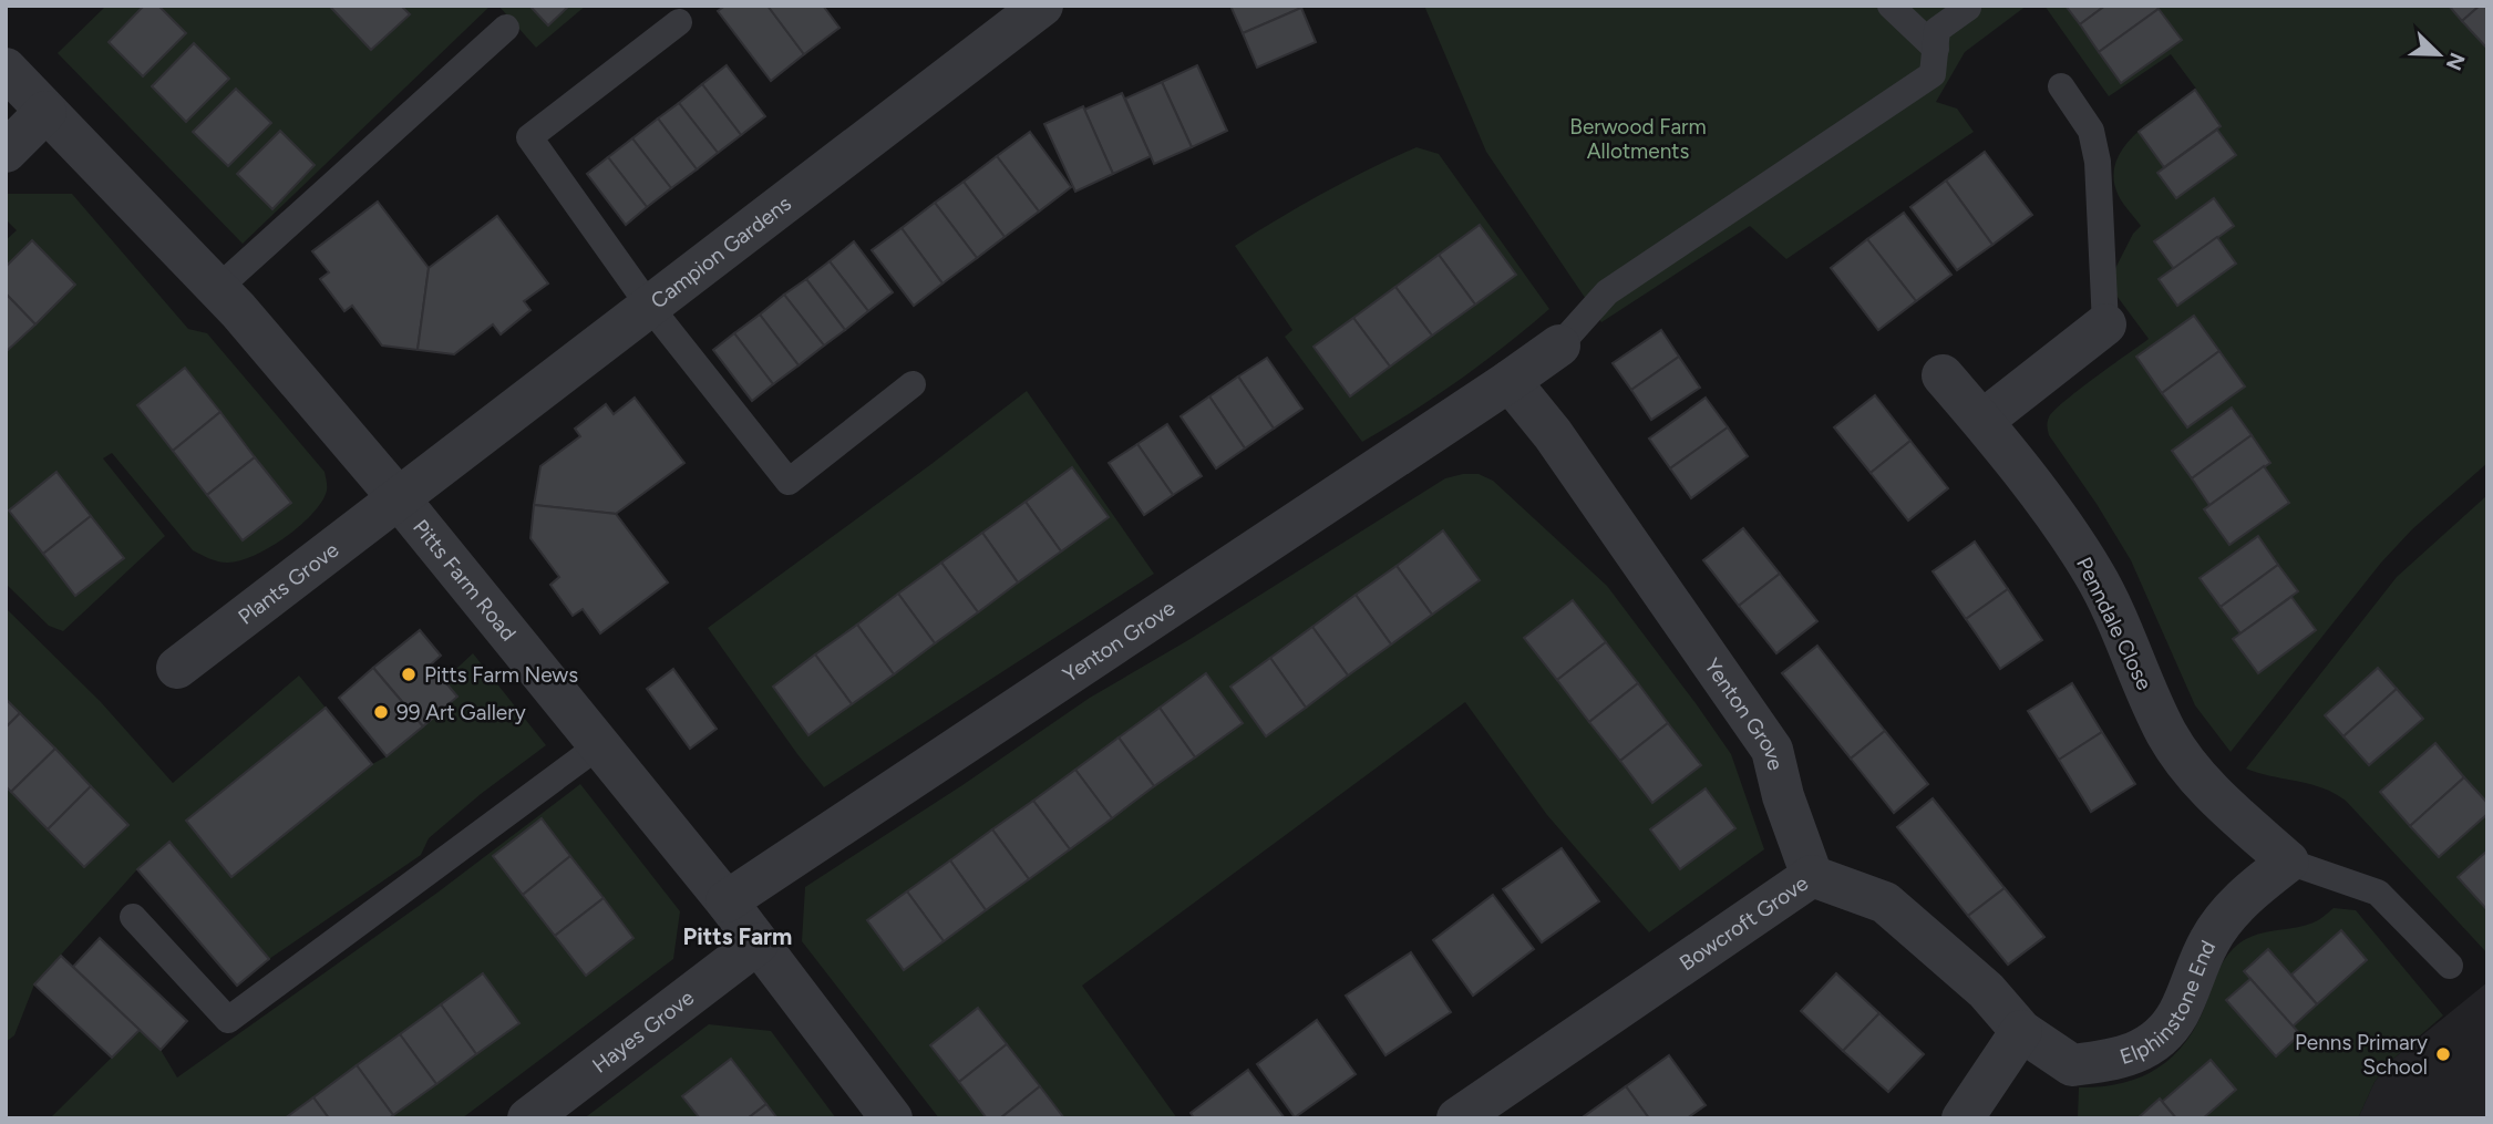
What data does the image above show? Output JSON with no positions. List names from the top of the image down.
{
  "streets": {
    "street": [
      "Campion Gardens",
      "Pitts Farm Road",
      "Plants Grove",
      "Penndale Close",
      "Yenton Grove",
      "Bowcroft Grove",
      "Elphinstone End",
      "Hayes Grove"
    ]
  },
  "crossings": [
    ["Campion Gardens", "Pitts Farm Road"],
    ["Campion Gardens", "Plants Grove"],
    ["Pitts Farm Road", "Plants Grove"],
    ["Pitts Farm Road", "Yenton Grove"],
    ["Pitts Farm Road", "Hayes Grove"],
    ["Penndale Close", "Elphinstone End"],
    ["Yenton Grove", "Bowcroft Grove"],
    ["Bowcroft Grove", "Elphinstone End"]
  ],
  "districts": ["Pitts Farm"],
  "parks": ["Berwood Farm Allotments"],
  "places": ["Pitts Farm News", "99 Art Gallery", "Penns Primary School"],
  "north": "bottom right"
}
